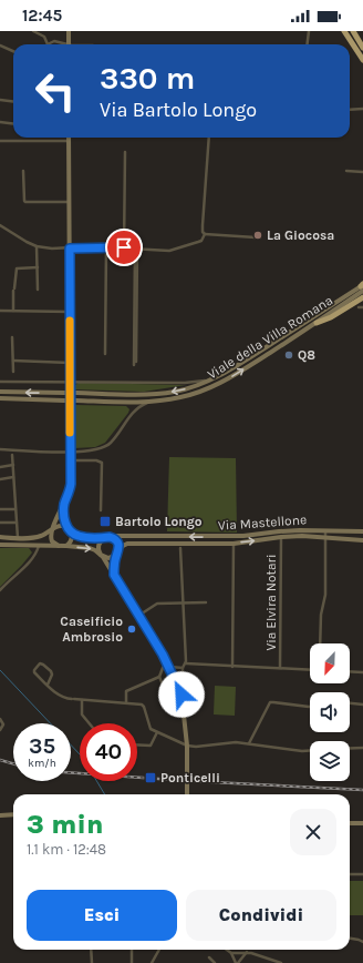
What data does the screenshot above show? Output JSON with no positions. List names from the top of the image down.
{
  "streets": {
    "street": ["Viale della Villa Romana", "Via Mastellone", "Via Elvira Notari"]
  },
  "crossings": [
    ["Via Mastellone", "Via Elvira Notari"]
  ],
  "places": {
    "other": ["La Giocosa", "Q8", "Caseificio Ambrosio"],
    "transit": ["Bartolo Longo", "Ponticelli"]
  },
  "north": "bottom left",
  "page": {
    "status": "12:45",
    "turn": ["330 m", "Via Bartolo Longo"],
    "speed": "35 km/h",
    "limit": "40",
    "heading": ["3 min", "1.1 km · 12:48"],
    "buttons": ["Esci", "Condividi"]
  }
}
